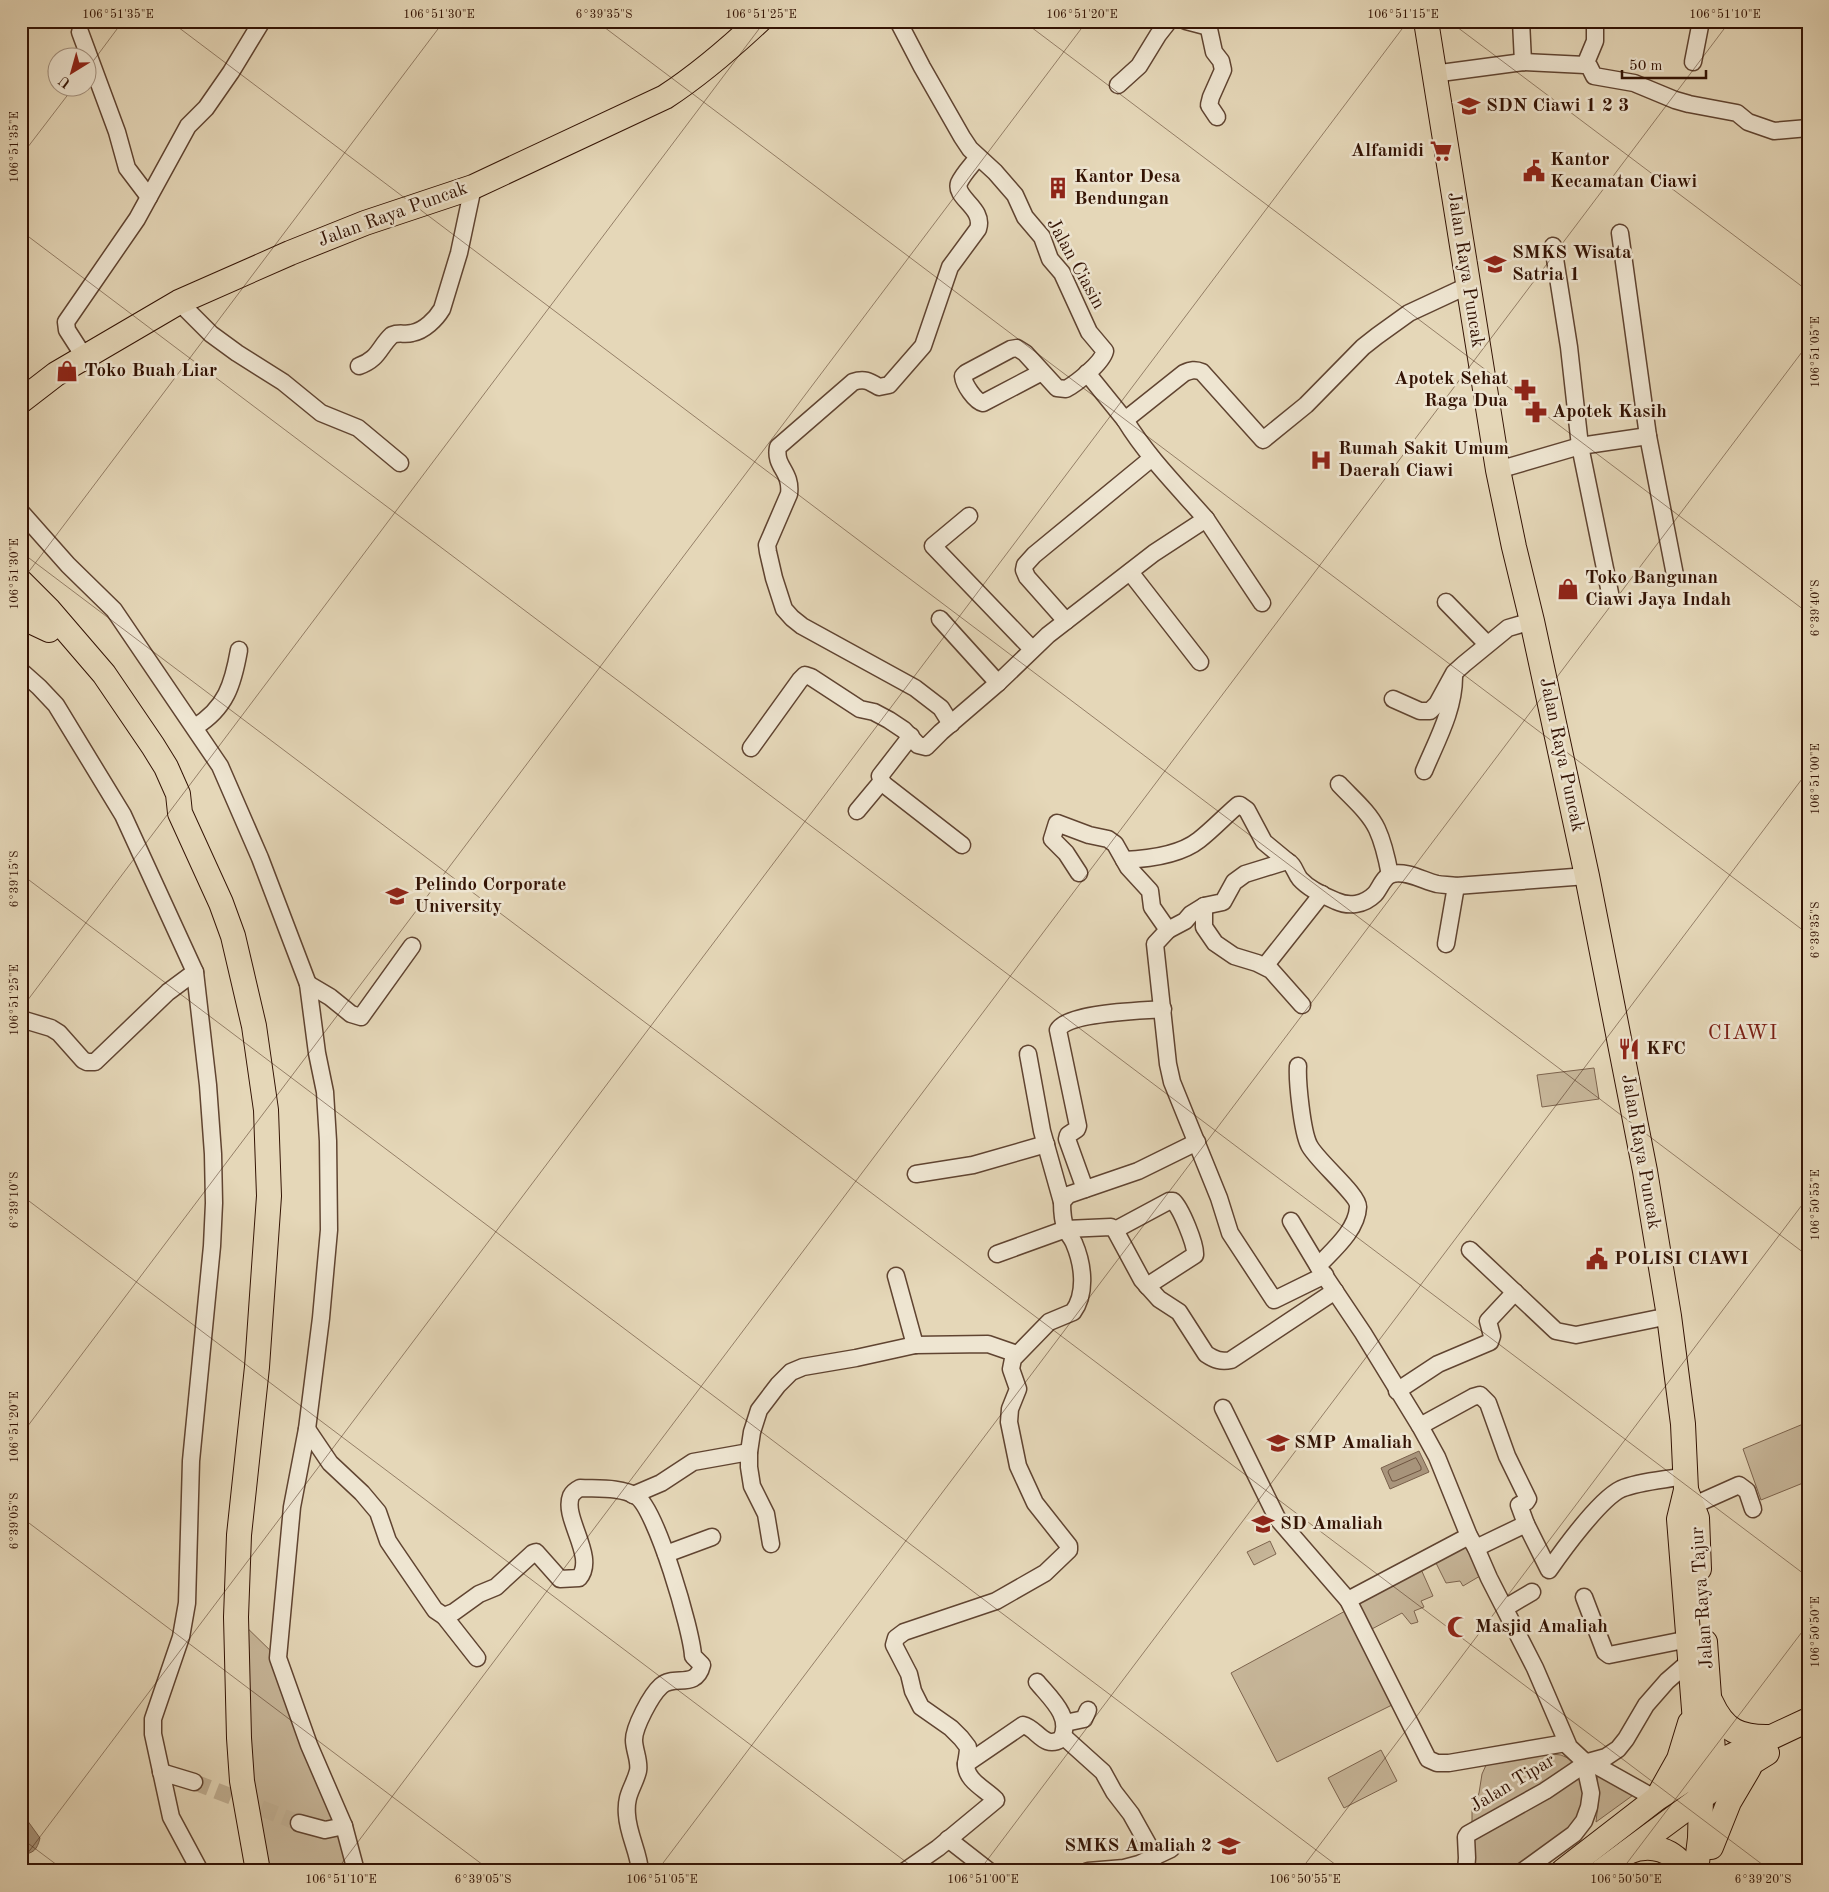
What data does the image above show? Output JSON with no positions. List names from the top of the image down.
{
  "streets": {
    "highway": ["Jalan Raya Puncak", "Jalan Raya Tajur"],
    "street": ["Jalan Ciasin", "Jalan Tipar"]
  },
  "crossings": [
    ["Jalan Raya Puncak", "Jalan Raya Tajur"]
  ],
  "districts": ["CIAWI"],
  "places": {
    "school or university": [
      "SDN Ciawi 1 2 3",
      "SMKS Wisata Satria 1",
      "Pelindo Corporate University",
      "SMP Amaliah",
      "SD Amaliah",
      "SMKS Amaliah 2"
    ],
    "supermarket": ["Alfamidi"],
    "public building": ["Kantor Kecamatan Ciawi", "POLISI CIAWI"],
    "building": ["Kantor Desa Bendungan"],
    "shop": ["Toko Buah Liar", "Toko Bangunan Ciawi Jaya Indah"],
    "pharmacy": ["Apotek Sehat Raga Dua", "Apotek Kasih"],
    "hospital": ["Rumah Sakit Umum Daerah Ciawi"],
    "restaurant": ["KFC"],
    "mosque": ["Masjid Amaliah"]
  },
  "scale_bar": "50 m",
  "north": "bottom left",
  "coordinates": [
    "106°51'35\"E",
    "106°51'30\"E",
    "6°39'35\"S",
    "106°51'25\"E",
    "106°51'20\"E",
    "106°51'15\"E",
    "106°51'10\"E",
    "106°51'05\"E",
    "6°39'40\"S",
    "106°51'00\"E",
    "6°39'15\"S",
    "6°39'10\"S",
    "106°50'55\"E",
    "6°39'05\"S",
    "106°50'50\"E",
    "6°39'20\"S"
  ]
}
